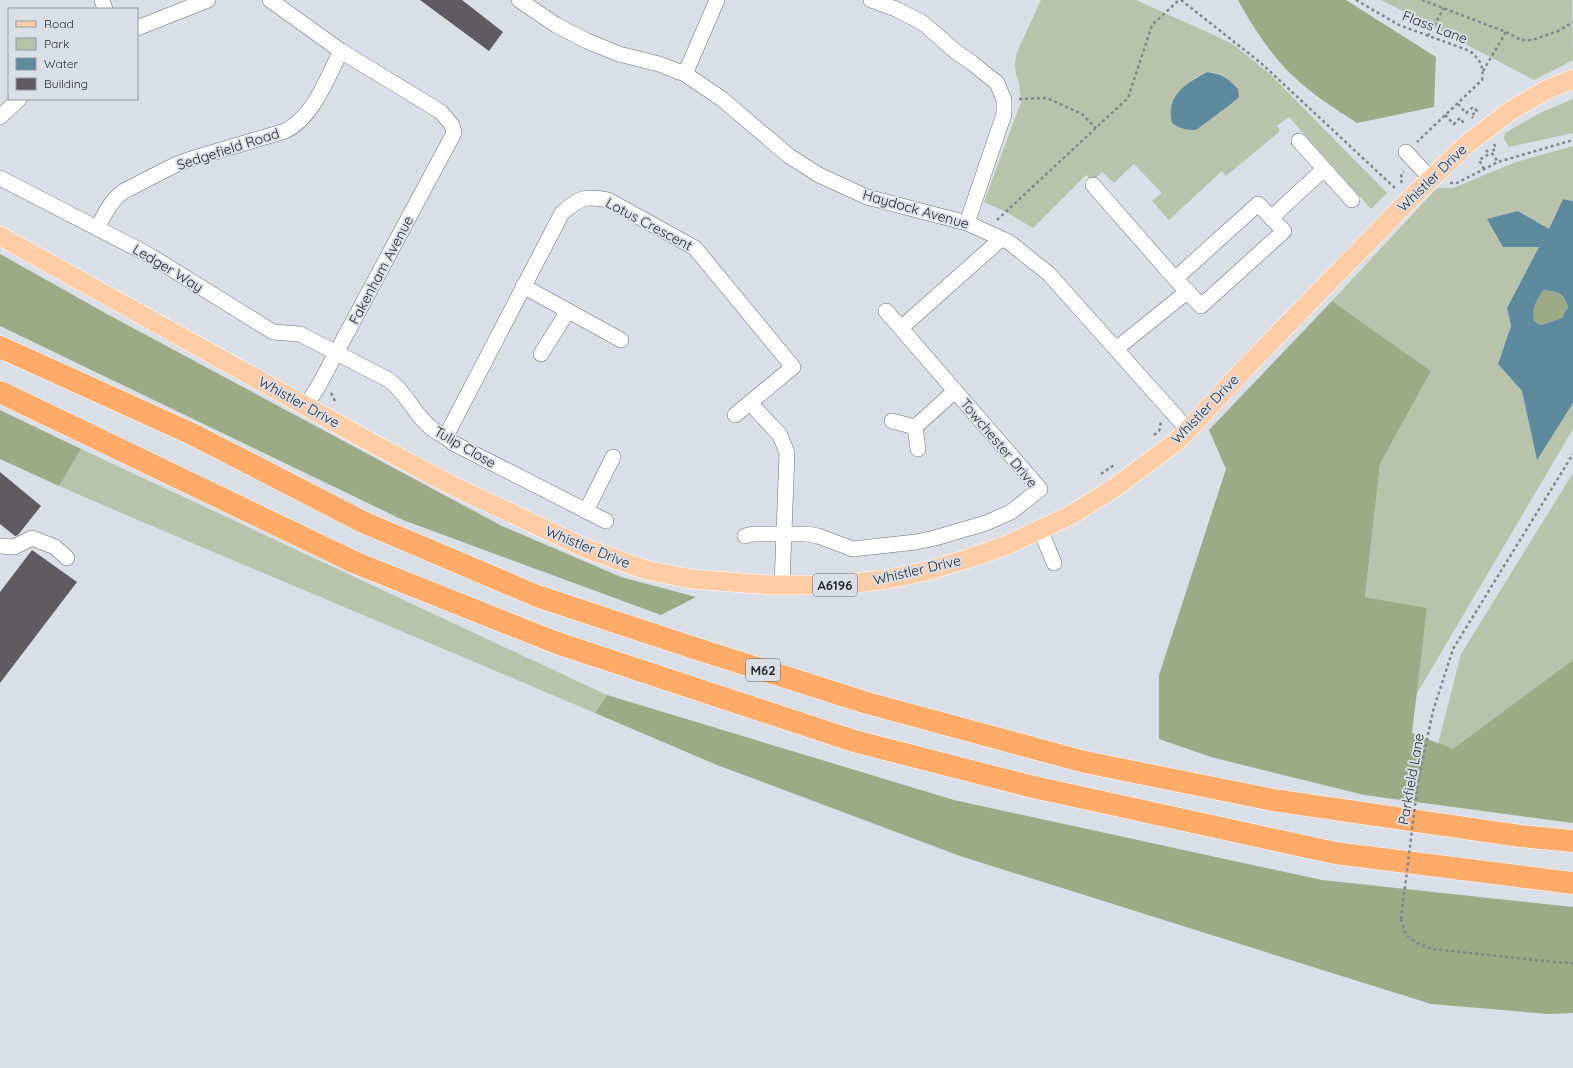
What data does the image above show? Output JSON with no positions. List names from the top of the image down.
{
  "streets": {
    "highway": ["M62"],
    "main road": ["Whistler Drive", "A6196"],
    "street": [
      "Sedgefield Road",
      "Haydock Avenue",
      "Lotus Crescent",
      "Ledger Way",
      "Fakenham Avenue",
      "Towchester Drive",
      "Tulip Close"
    ],
    "path": ["Flass Lane", "Parkfield Lane"]
  },
  "crossings": [
    ["Sedgefield Road", "Ledger Way"],
    ["Sedgefield Road", "Fakenham Avenue"],
    ["Whistler Drive", "Haydock Avenue"],
    ["Whistler Drive", "Fakenham Avenue"],
    ["Lotus Crescent", "Tulip Close"],
    ["Ledger Way", "Fakenham Avenue"],
    ["Ledger Way", "Tulip Close"],
    ["Fakenham Avenue", "Tulip Close"]
  ],
  "legend": [
    "Road",
    "Park",
    "Water",
    "Building"
  ]
}
